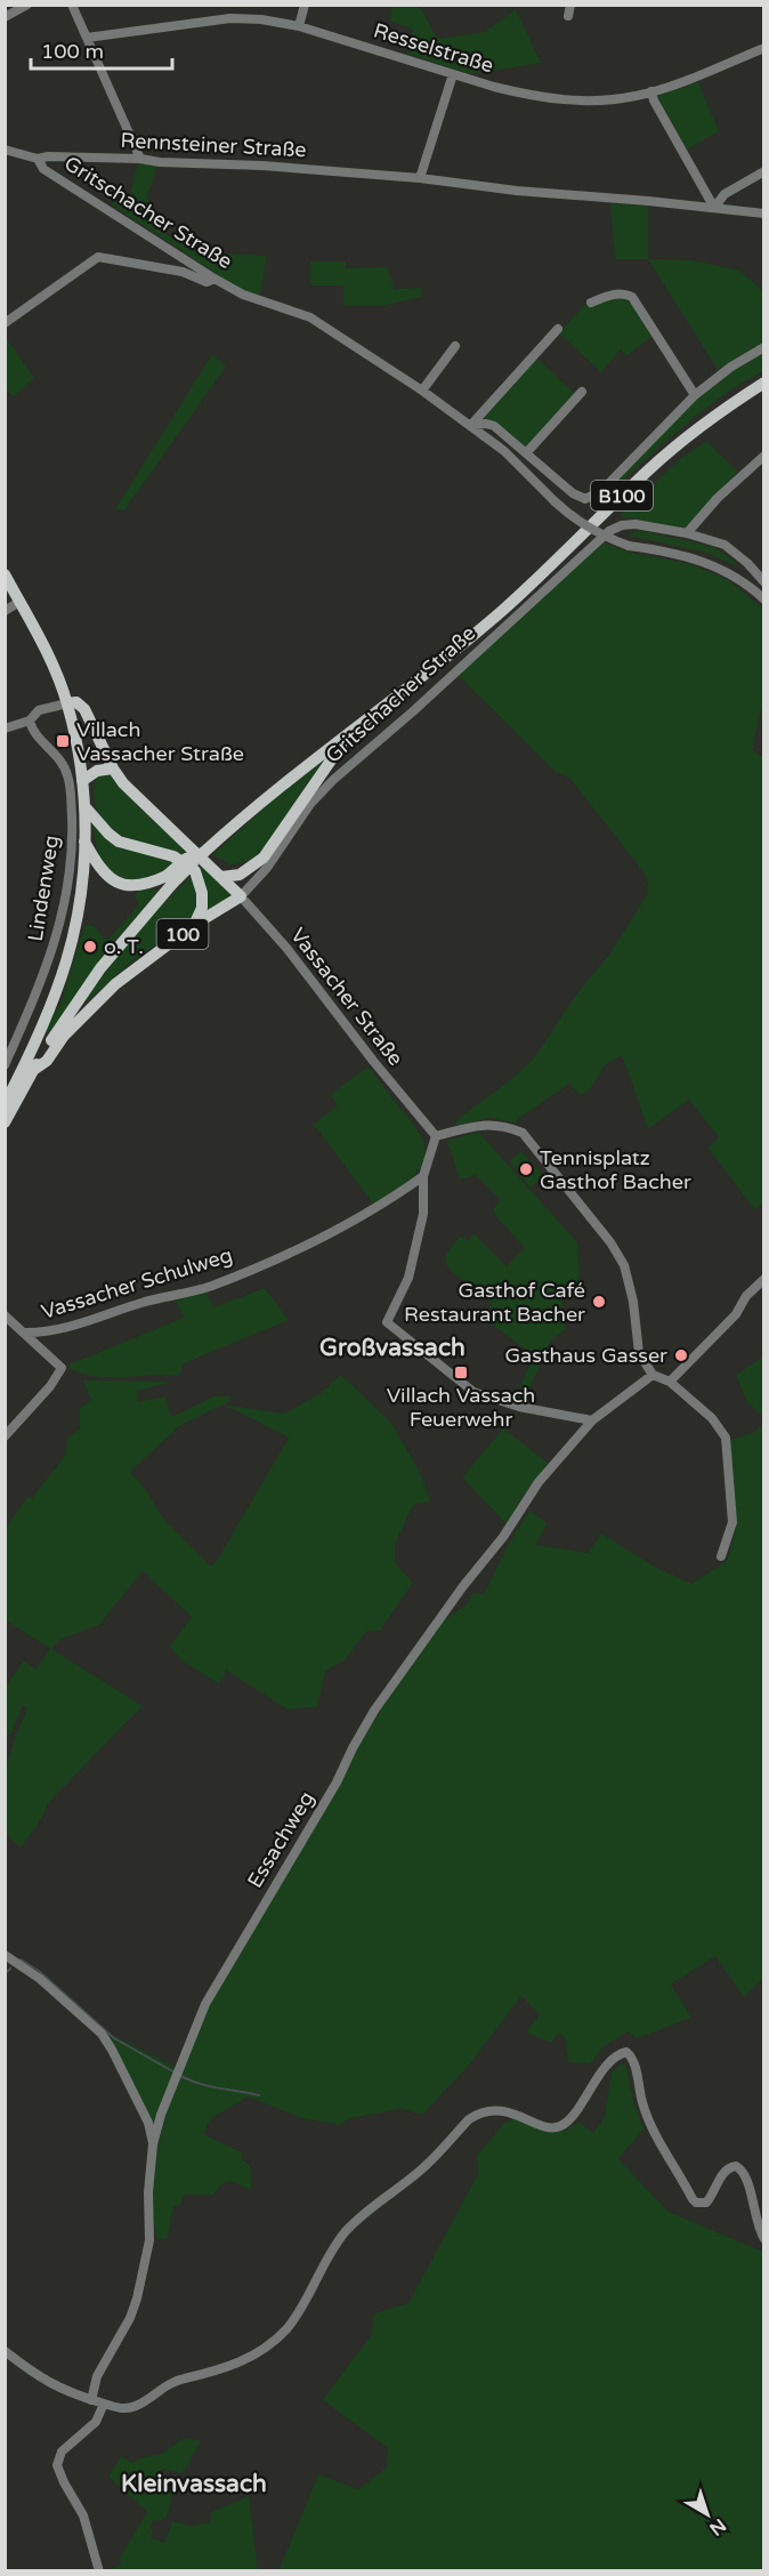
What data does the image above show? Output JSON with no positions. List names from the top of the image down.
{
  "streets": {
    "main road": ["B100", "100", "Vassacher Straße"],
    "street": [
      "Resselstraße",
      "Rennsteiner Straße",
      "Gritschacher Straße",
      "Lindenweg",
      "Vassacher Schulweg",
      "Essachweg"
    ]
  },
  "crossings": [
    ["Rennsteiner Straße", "Gritschacher Straße"],
    ["Gritschacher Straße", "100"],
    ["Gritschacher Straße", "Vassacher Straße"],
    ["100", "Vassacher Straße"]
  ],
  "districts": ["Großvassach", "Kleinvassach"],
  "places": {
    "transit": ["Villach Vassacher Straße", "Villach Vassach Feuerwehr"],
    "other": [
      "o. T.",
      "Tennisplatz Gasthof Bacher",
      "Gasthof Café Restaurant Bacher",
      "Gasthaus Gasser"
    ]
  },
  "scale_bar": "100 m",
  "north": "bottom right"
}
